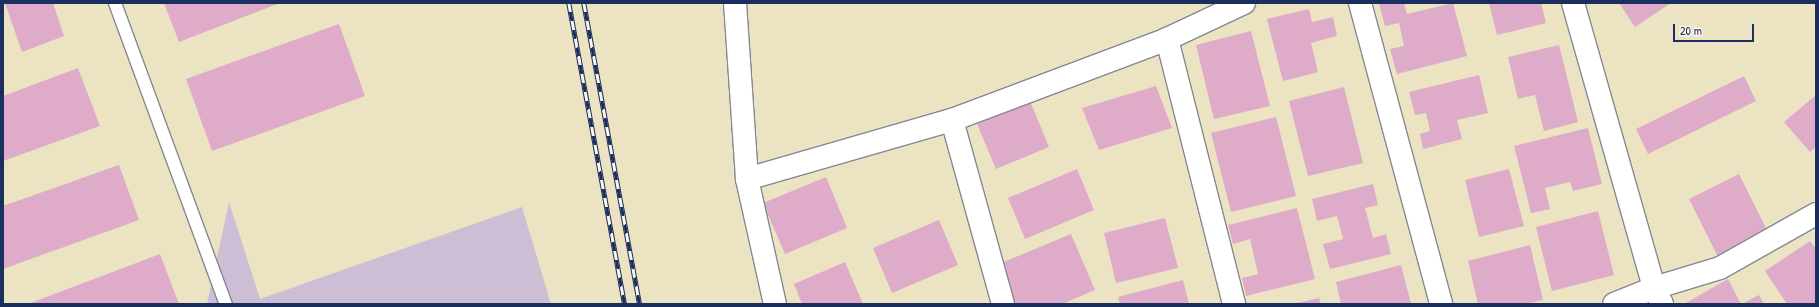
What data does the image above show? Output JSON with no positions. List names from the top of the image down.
{
  "scale_bar": "20 m"
}
